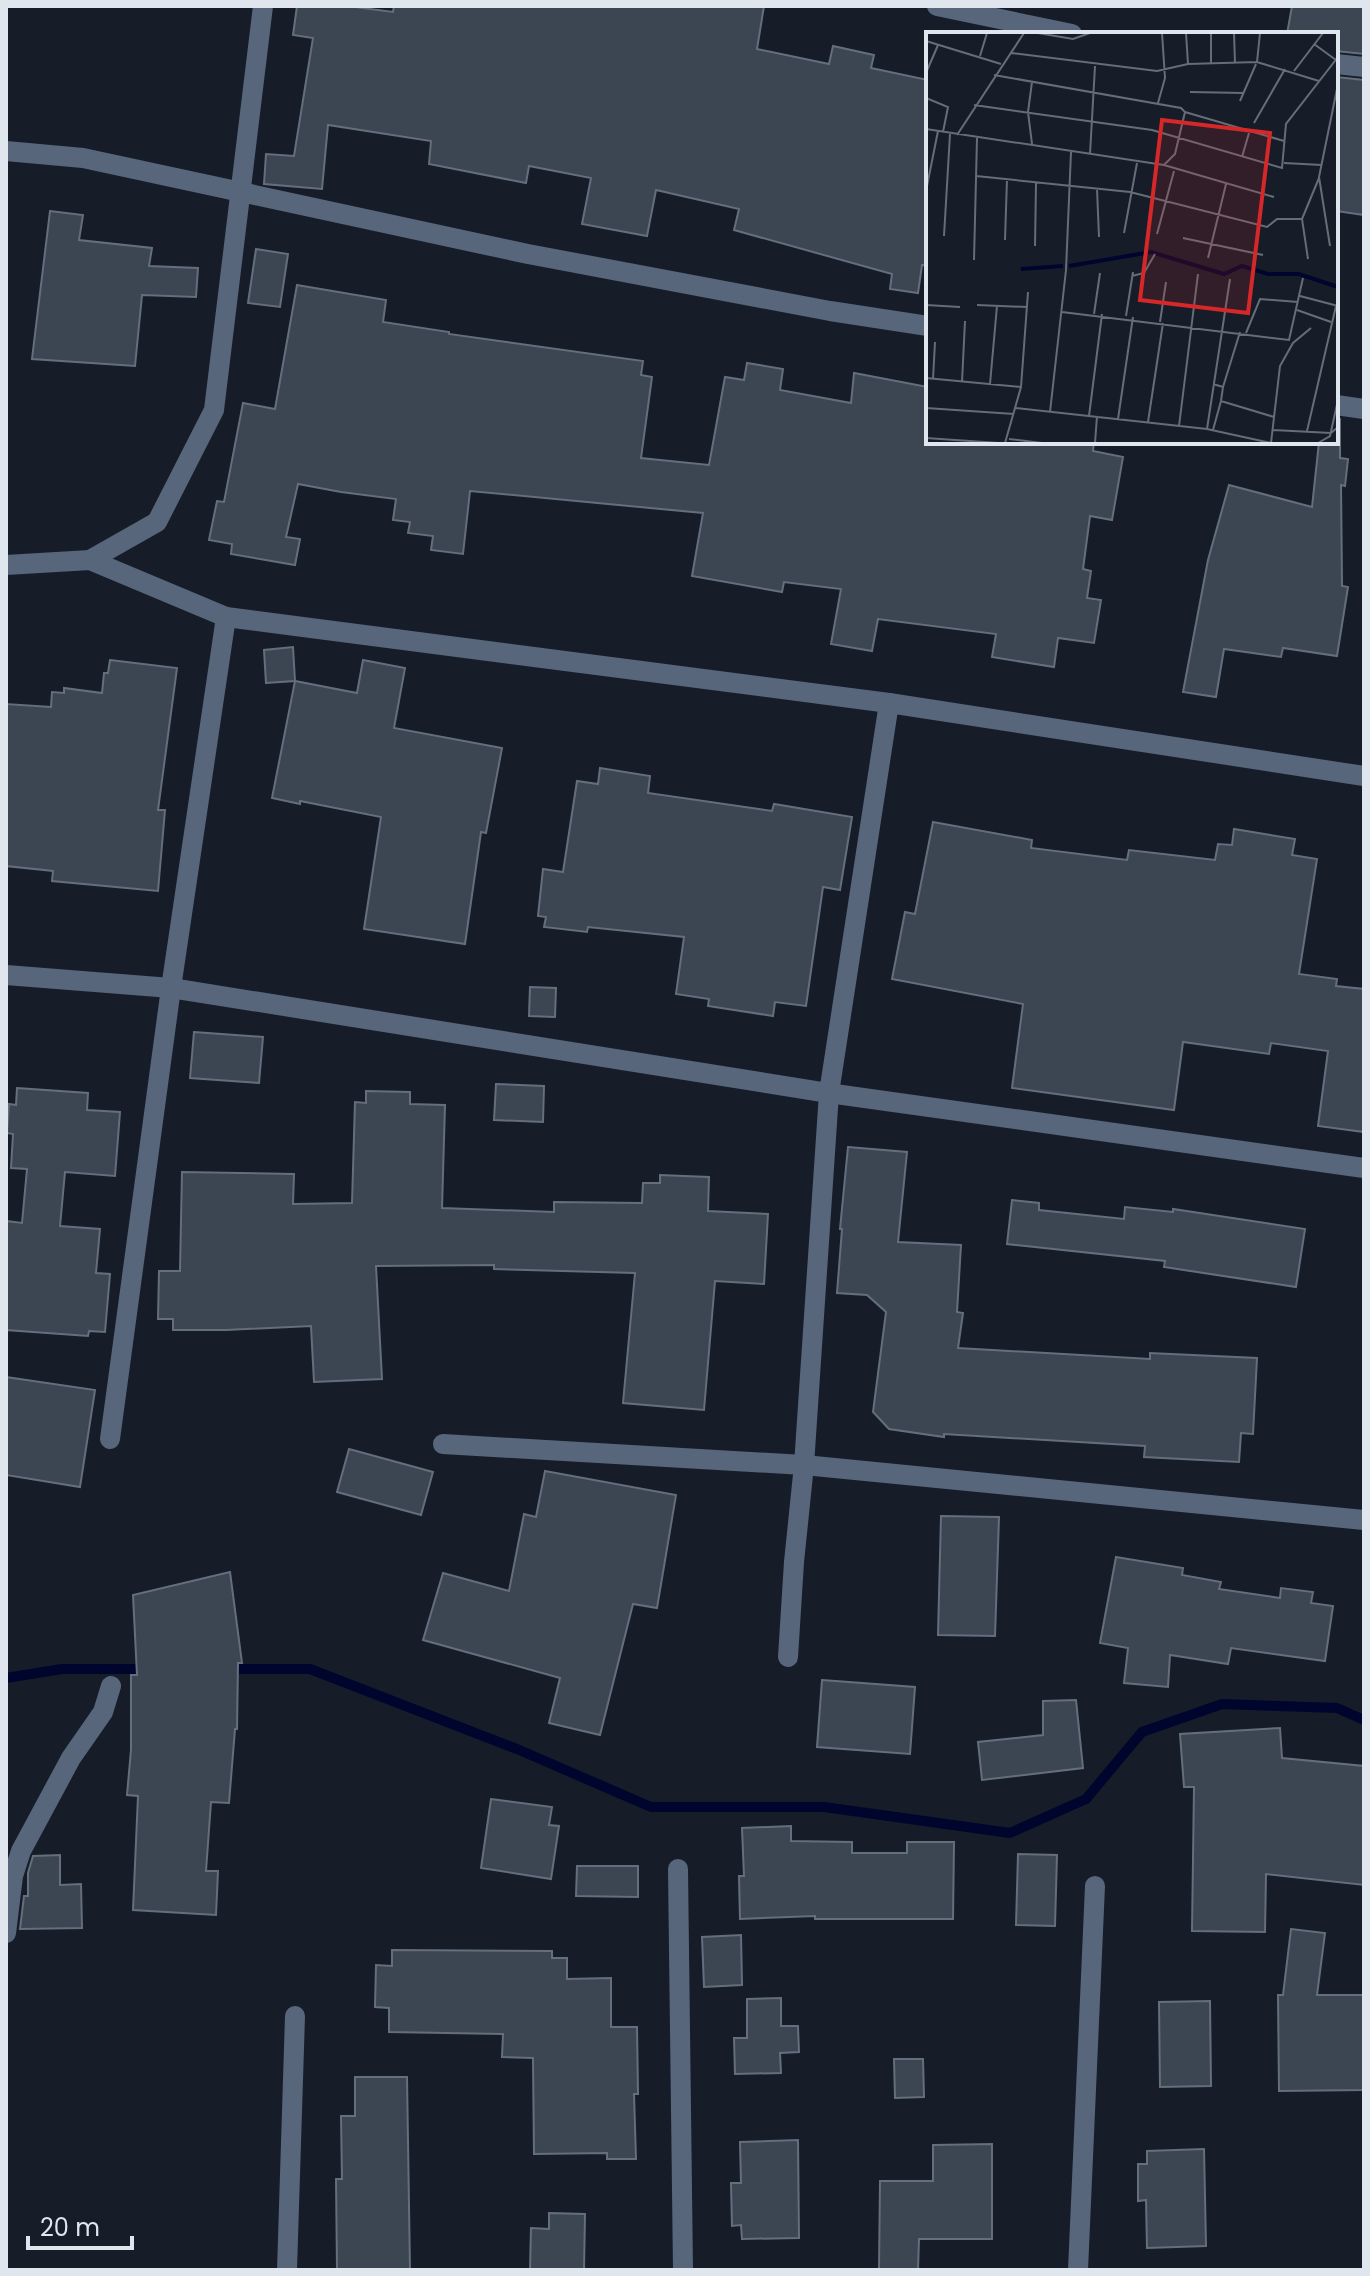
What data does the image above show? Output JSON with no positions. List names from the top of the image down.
{
  "scale_bar": "20 m"
}
